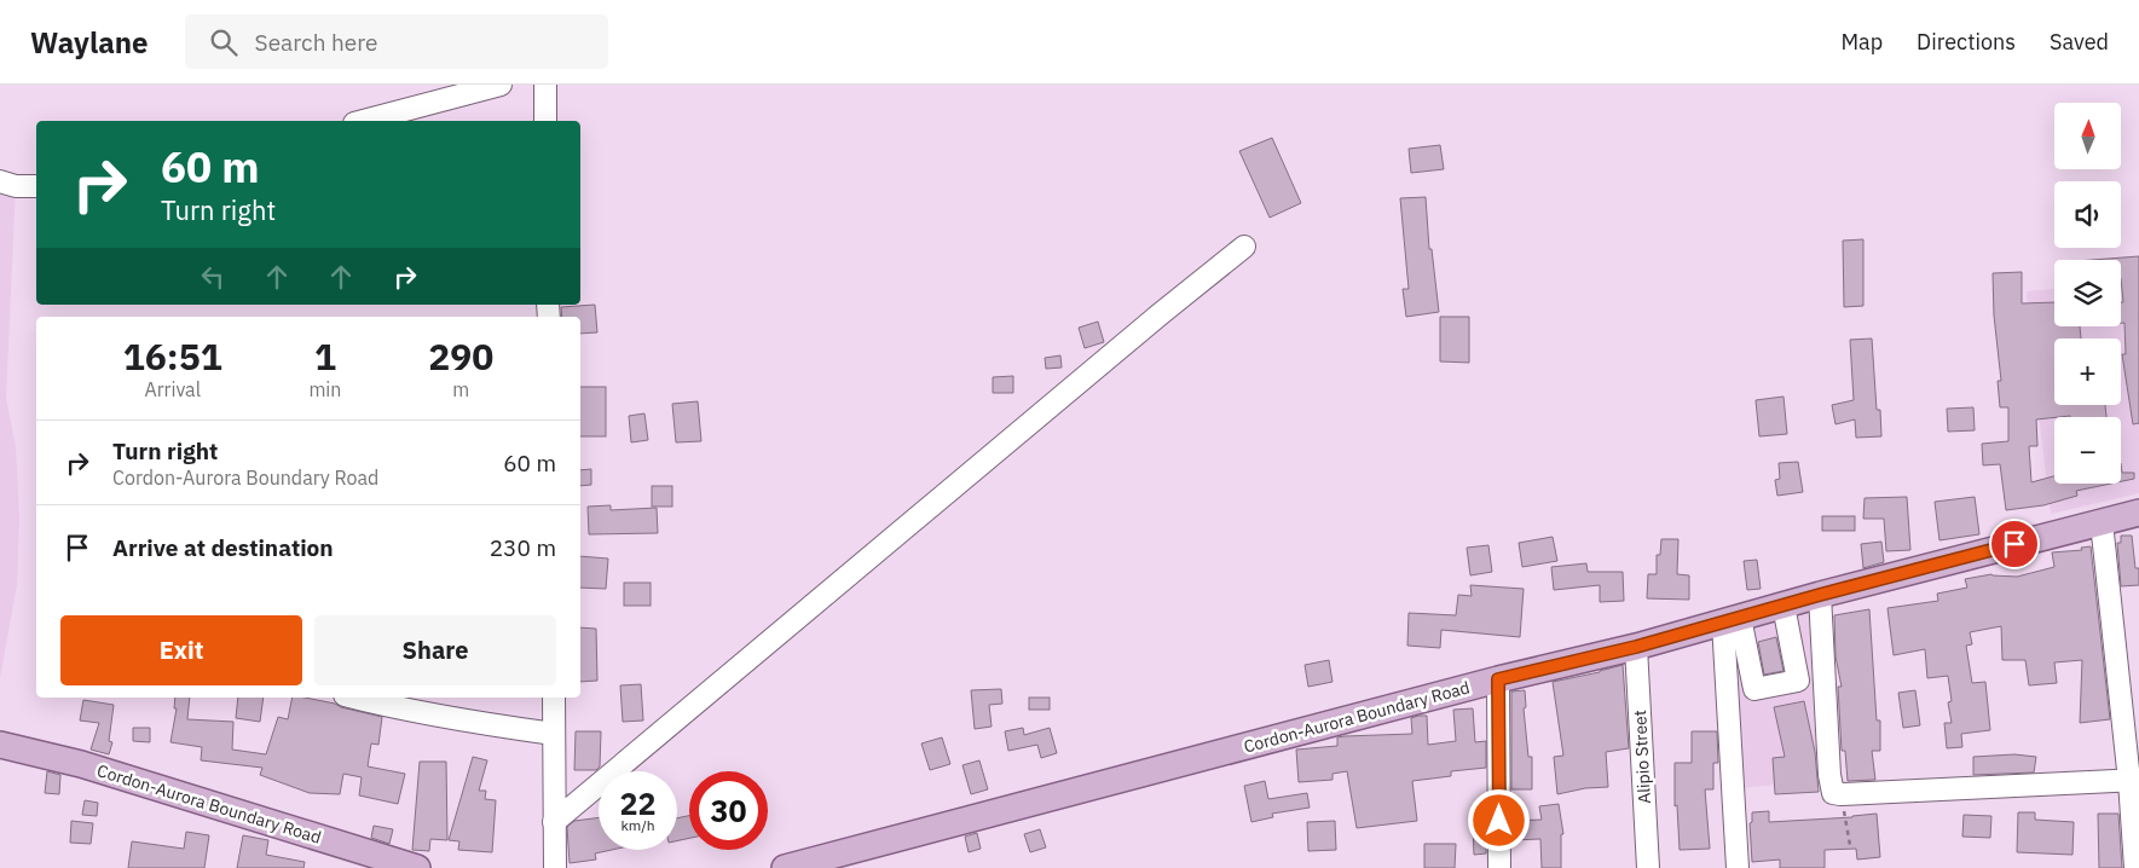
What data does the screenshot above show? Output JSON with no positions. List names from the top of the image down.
{
  "streets": {
    "main road": ["Cordon-Aurora Boundary Road"],
    "street": ["Alipio Street"]
  },
  "crossings": [
    ["Cordon-Aurora Boundary Road", "Alipio Street"]
  ],
  "north": "top",
  "page": {
    "header": "Waylane",
    "search": "Search here",
    "nav": ["Map", "Directions", "Saved"],
    "map_buttons": ["+", "−"],
    "turn": ["60 m", "Turn right"],
    "eta": [
      "16:51",
      "Arrival",
      "1",
      "min",
      "290",
      "m"
    ],
    "list": [
      {
        "name": "Turn right",
        "note": "Cordon-Aurora Boundary Road",
        "value": "60 m"
      },
      {
        "name": "Arrive at destination",
        "value": "230 m"
      }
    ],
    "buttons": ["Exit", "Share"],
    "speed": "22 km/h",
    "limit": "30"
  }
}
